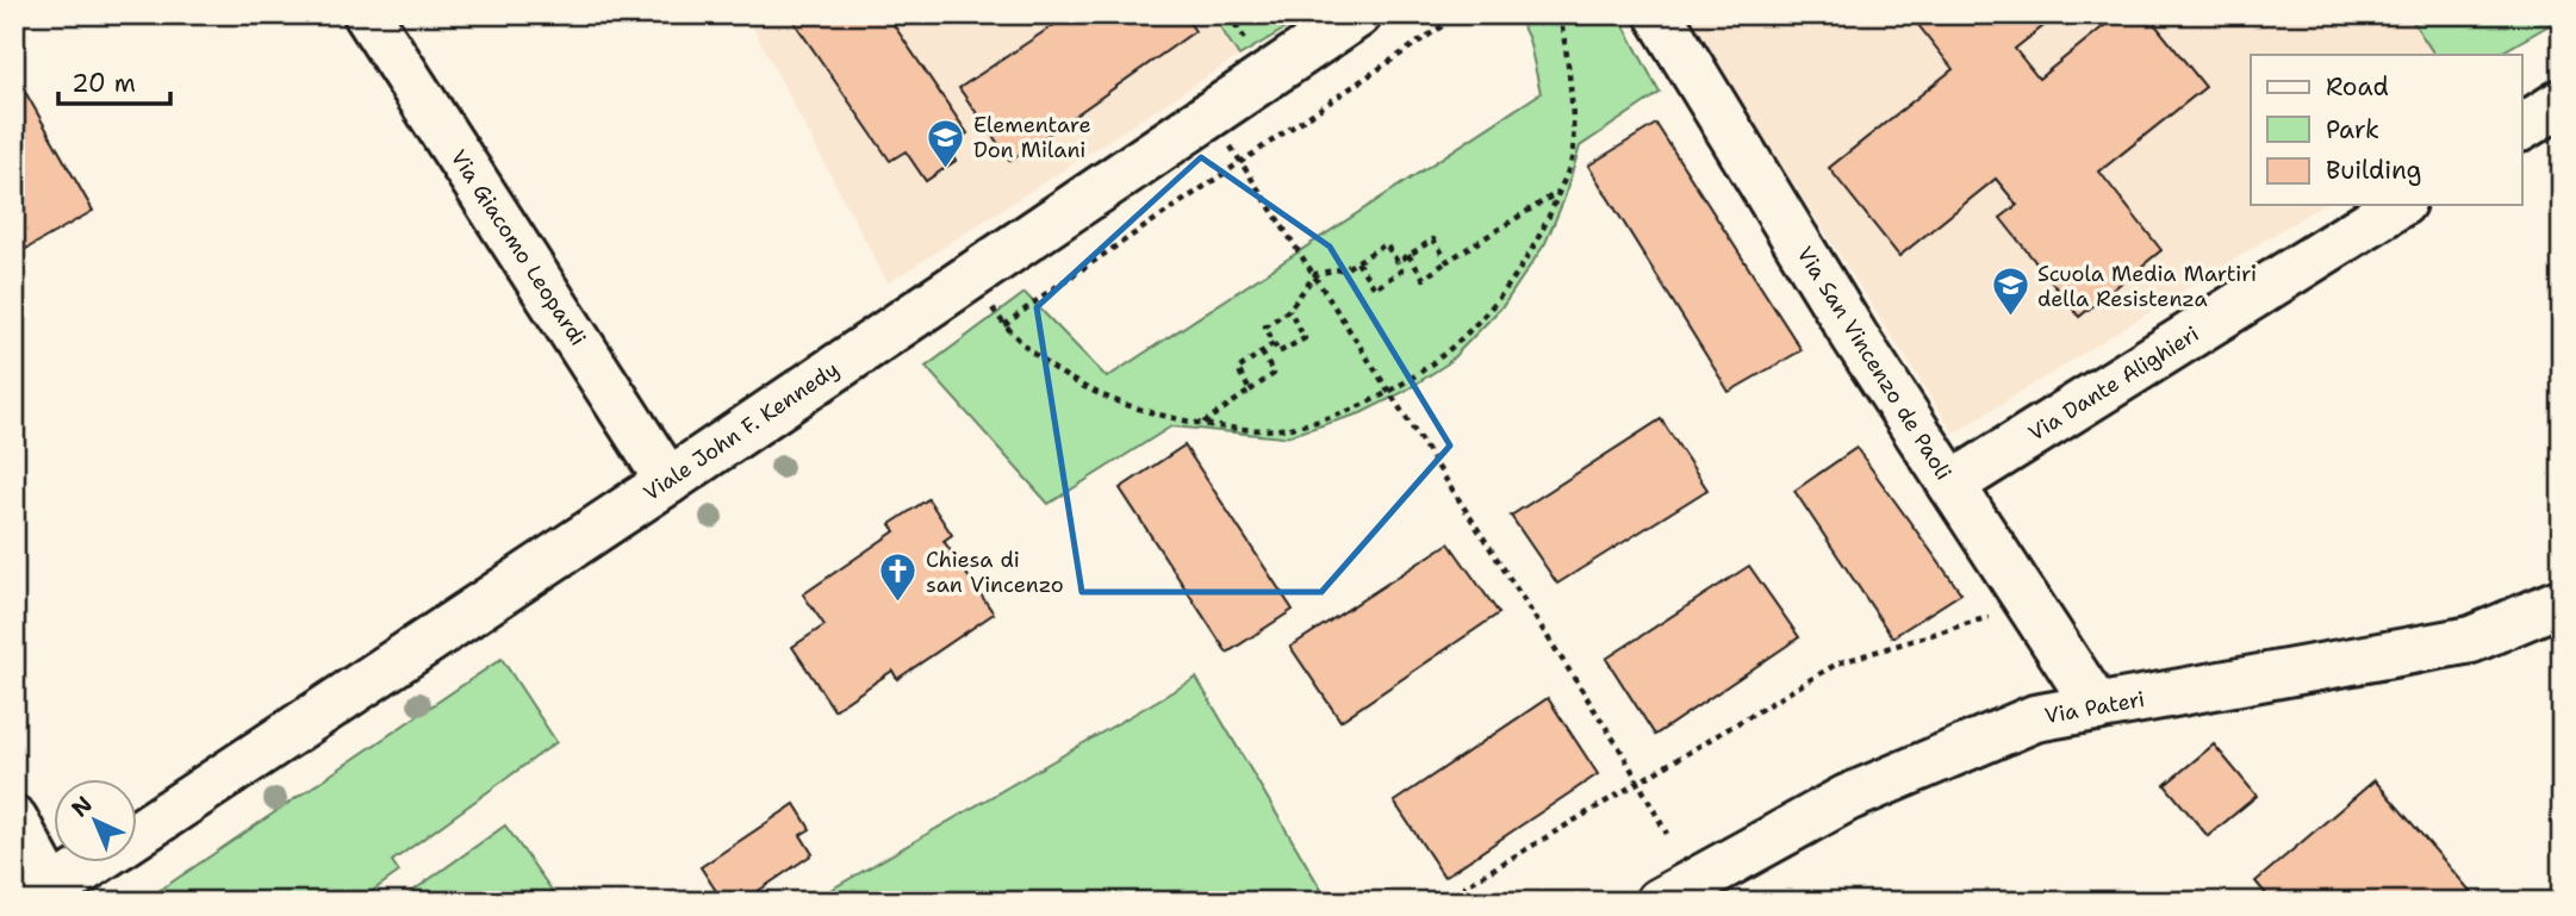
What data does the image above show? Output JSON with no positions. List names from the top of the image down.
{
  "streets": {
    "street": [
      "Via Giacomo Leopardi",
      "Via San Vincenzo de Paoli",
      "Via Dante Alighieri",
      "Viale John F. Kennedy",
      "Via Pateri"
    ]
  },
  "crossings": [
    ["Via Giacomo Leopardi", "Viale John F. Kennedy"],
    ["Via San Vincenzo de Paoli", "Via Dante Alighieri"],
    ["Via San Vincenzo de Paoli", "Via Pateri"]
  ],
  "places": {
    "school or university": ["Elementare Don Milani", "Scuola Media Martiri della Resistenza"],
    "church": ["Chiesa di san Vincenzo"]
  },
  "legend": ["Road", "Park", "Building"],
  "scale_bar": "20 m",
  "north": "top left"
}
